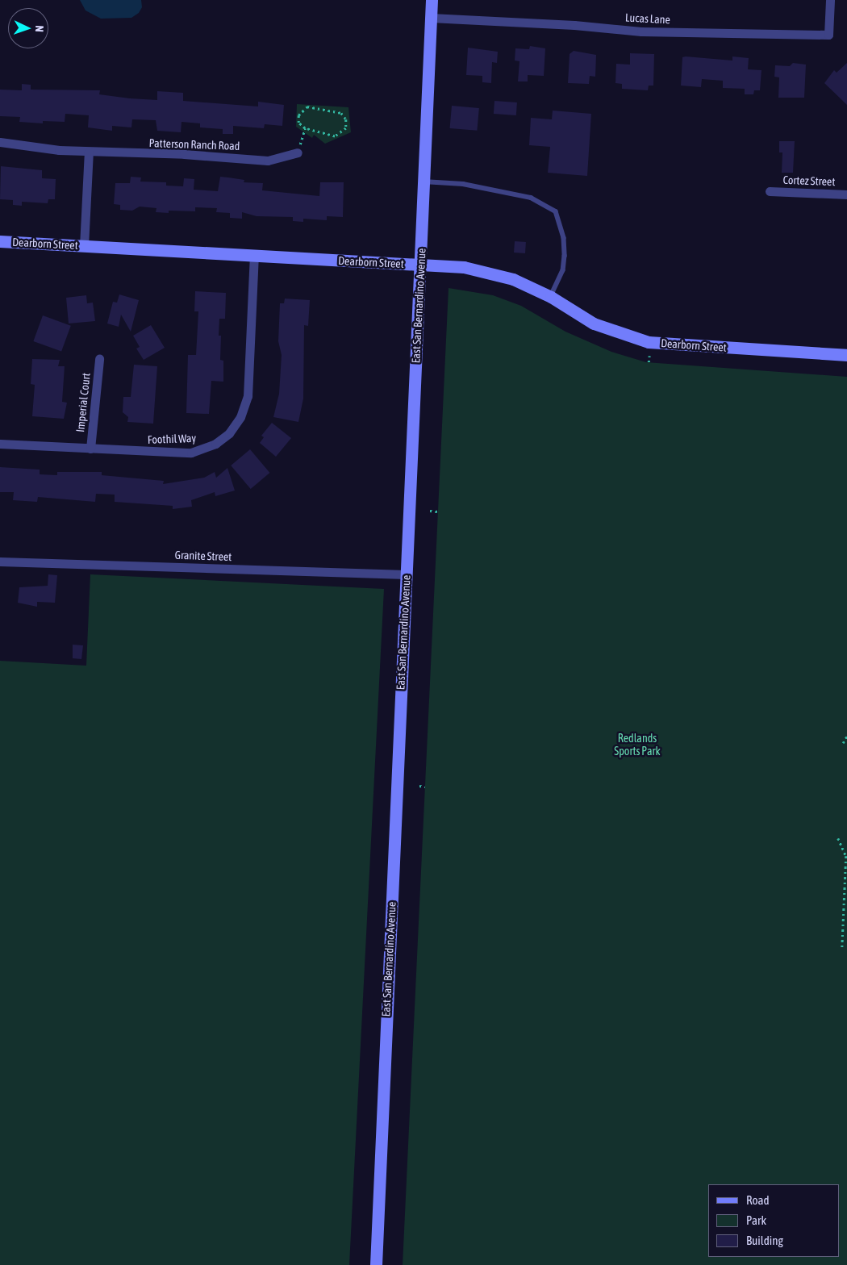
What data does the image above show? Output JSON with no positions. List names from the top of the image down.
{
  "streets": {
    "street": [
      "Lucas Lane",
      "Patterson Ranch Road",
      "Cortez Street",
      "Dearborn Street",
      "East San Bernardino Avenue",
      "Imperial Court",
      "Foothil Way",
      "Granite Street"
    ]
  },
  "crossings": [
    ["Lucas Lane", "East San Bernardino Avenue"],
    ["Dearborn Street", "East San Bernardino Avenue"],
    ["Dearborn Street", "Foothil Way"],
    ["East San Bernardino Avenue", "Granite Street"],
    ["Imperial Court", "Foothil Way"]
  ],
  "parks": ["Redlands Sports Park"],
  "legend": ["Road", "Park", "Building"],
  "north": "right"
}
